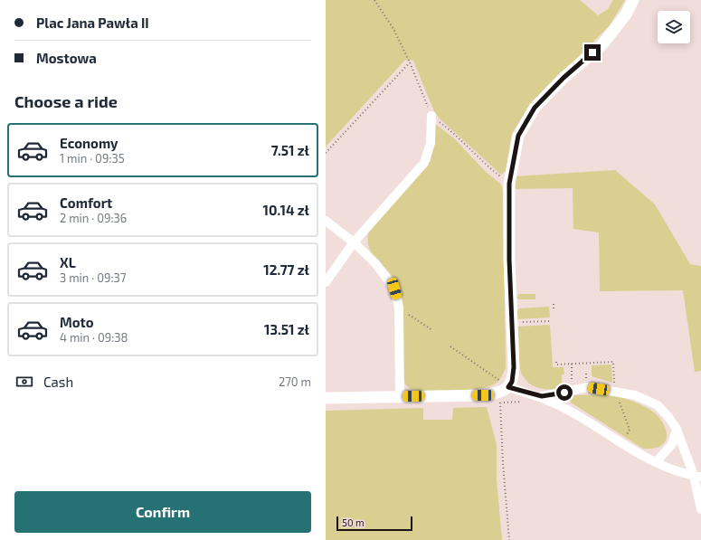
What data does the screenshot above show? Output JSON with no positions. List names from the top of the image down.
{
  "scale_bar": "50 m",
  "page": {
    "banner": ["Plac Jana Pawła II", "Mostowa"],
    "heading": "Choose a ride",
    "list": [
      {
        "name": "Economy",
        "note": "1 min · 09:35",
        "value": "7.51 zł"
      },
      {
        "name": "Comfort",
        "note": "2 min · 09:36",
        "value": "10.14 zł"
      },
      {
        "name": "XL",
        "note": "3 min · 09:37",
        "value": "12.77 zł"
      },
      {
        "name": "Moto",
        "note": "4 min · 09:38",
        "value": "13.51 zł"
      }
    ],
    "pay": ["Cash", "270 m"],
    "buttons": "Confirm",
    "scale": "50 m"
  }
}
